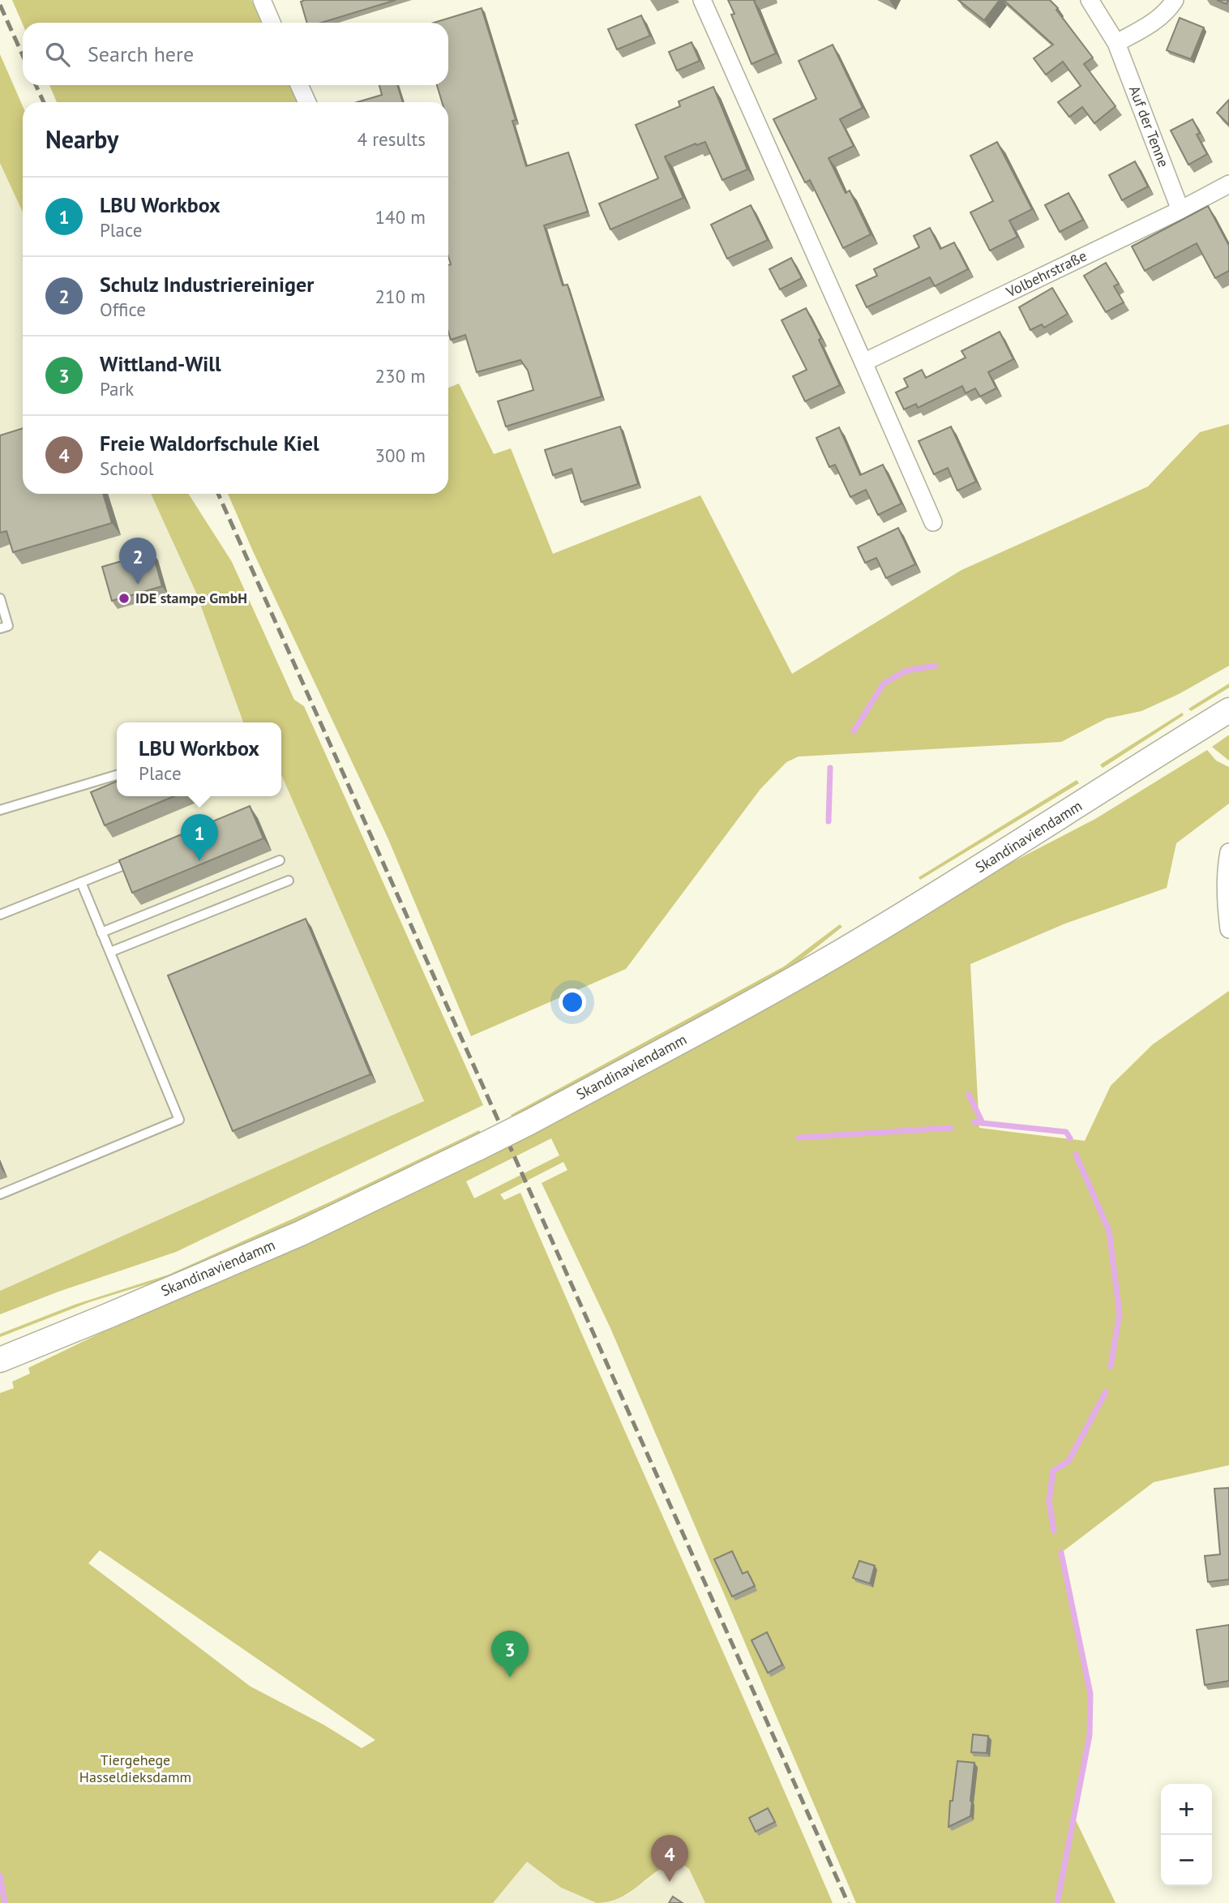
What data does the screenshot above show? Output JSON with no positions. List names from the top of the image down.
{
  "streets": {
    "main road": ["Skandinaviendamm"],
    "street": ["Auf der Tenne", "Volbehrstraße"]
  },
  "crossings": [
    ["Auf der Tenne", "Volbehrstraße"]
  ],
  "parks": ["Tiergehege Hasseldieksdamm"],
  "places": ["IDE stampe GmbH"],
  "page": {
    "search": "Search here",
    "heading": ["Nearby", "4 results"],
    "list": [
      {
        "mark": "1",
        "name": "LBU Workbox",
        "note": "Place",
        "value": "140 m"
      },
      {
        "mark": "2",
        "name": "Schulz Industriereiniger",
        "note": "Office",
        "value": "210 m"
      },
      {
        "mark": "3",
        "name": "Wittland-Will",
        "note": "Park",
        "value": "230 m"
      },
      {
        "mark": "4",
        "name": "Freie Waldorfschule Kiel",
        "note": "School",
        "value": "300 m"
      }
    ],
    "pins": [
      "2",
      "1",
      "3",
      "4"
    ],
    "popup": ["LBU Workbox", "Place"],
    "map_buttons": ["+", "−"]
  }
}
